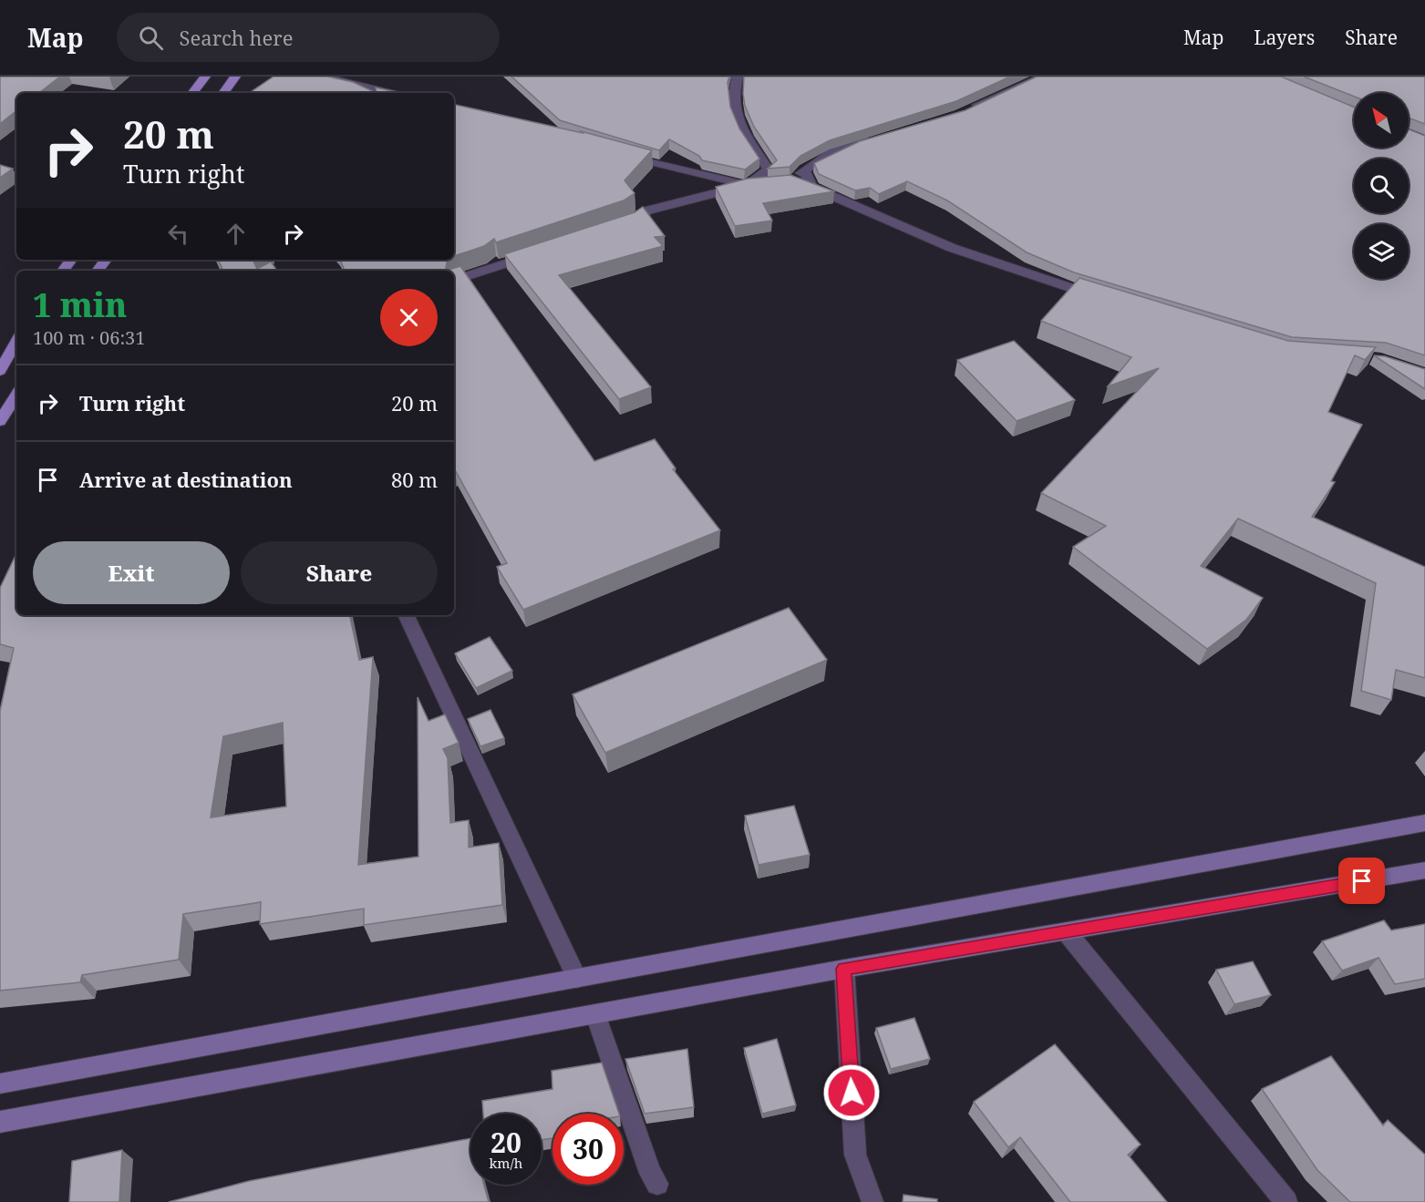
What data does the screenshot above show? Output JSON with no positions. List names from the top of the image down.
{
  "north": "top left",
  "page": {
    "header": "Map",
    "search": "Search here",
    "nav": ["Map", "Layers", "Share"],
    "turn": ["20 m", "Turn right"],
    "heading": ["1 min", "100 m · 06:31"],
    "list": [
      {
        "name": "Turn right",
        "value": "20 m"
      },
      {
        "name": "Arrive at destination",
        "value": "80 m"
      }
    ],
    "buttons": ["Exit", "Share"],
    "speed": "20 km/h",
    "limit": "30"
  }
}
